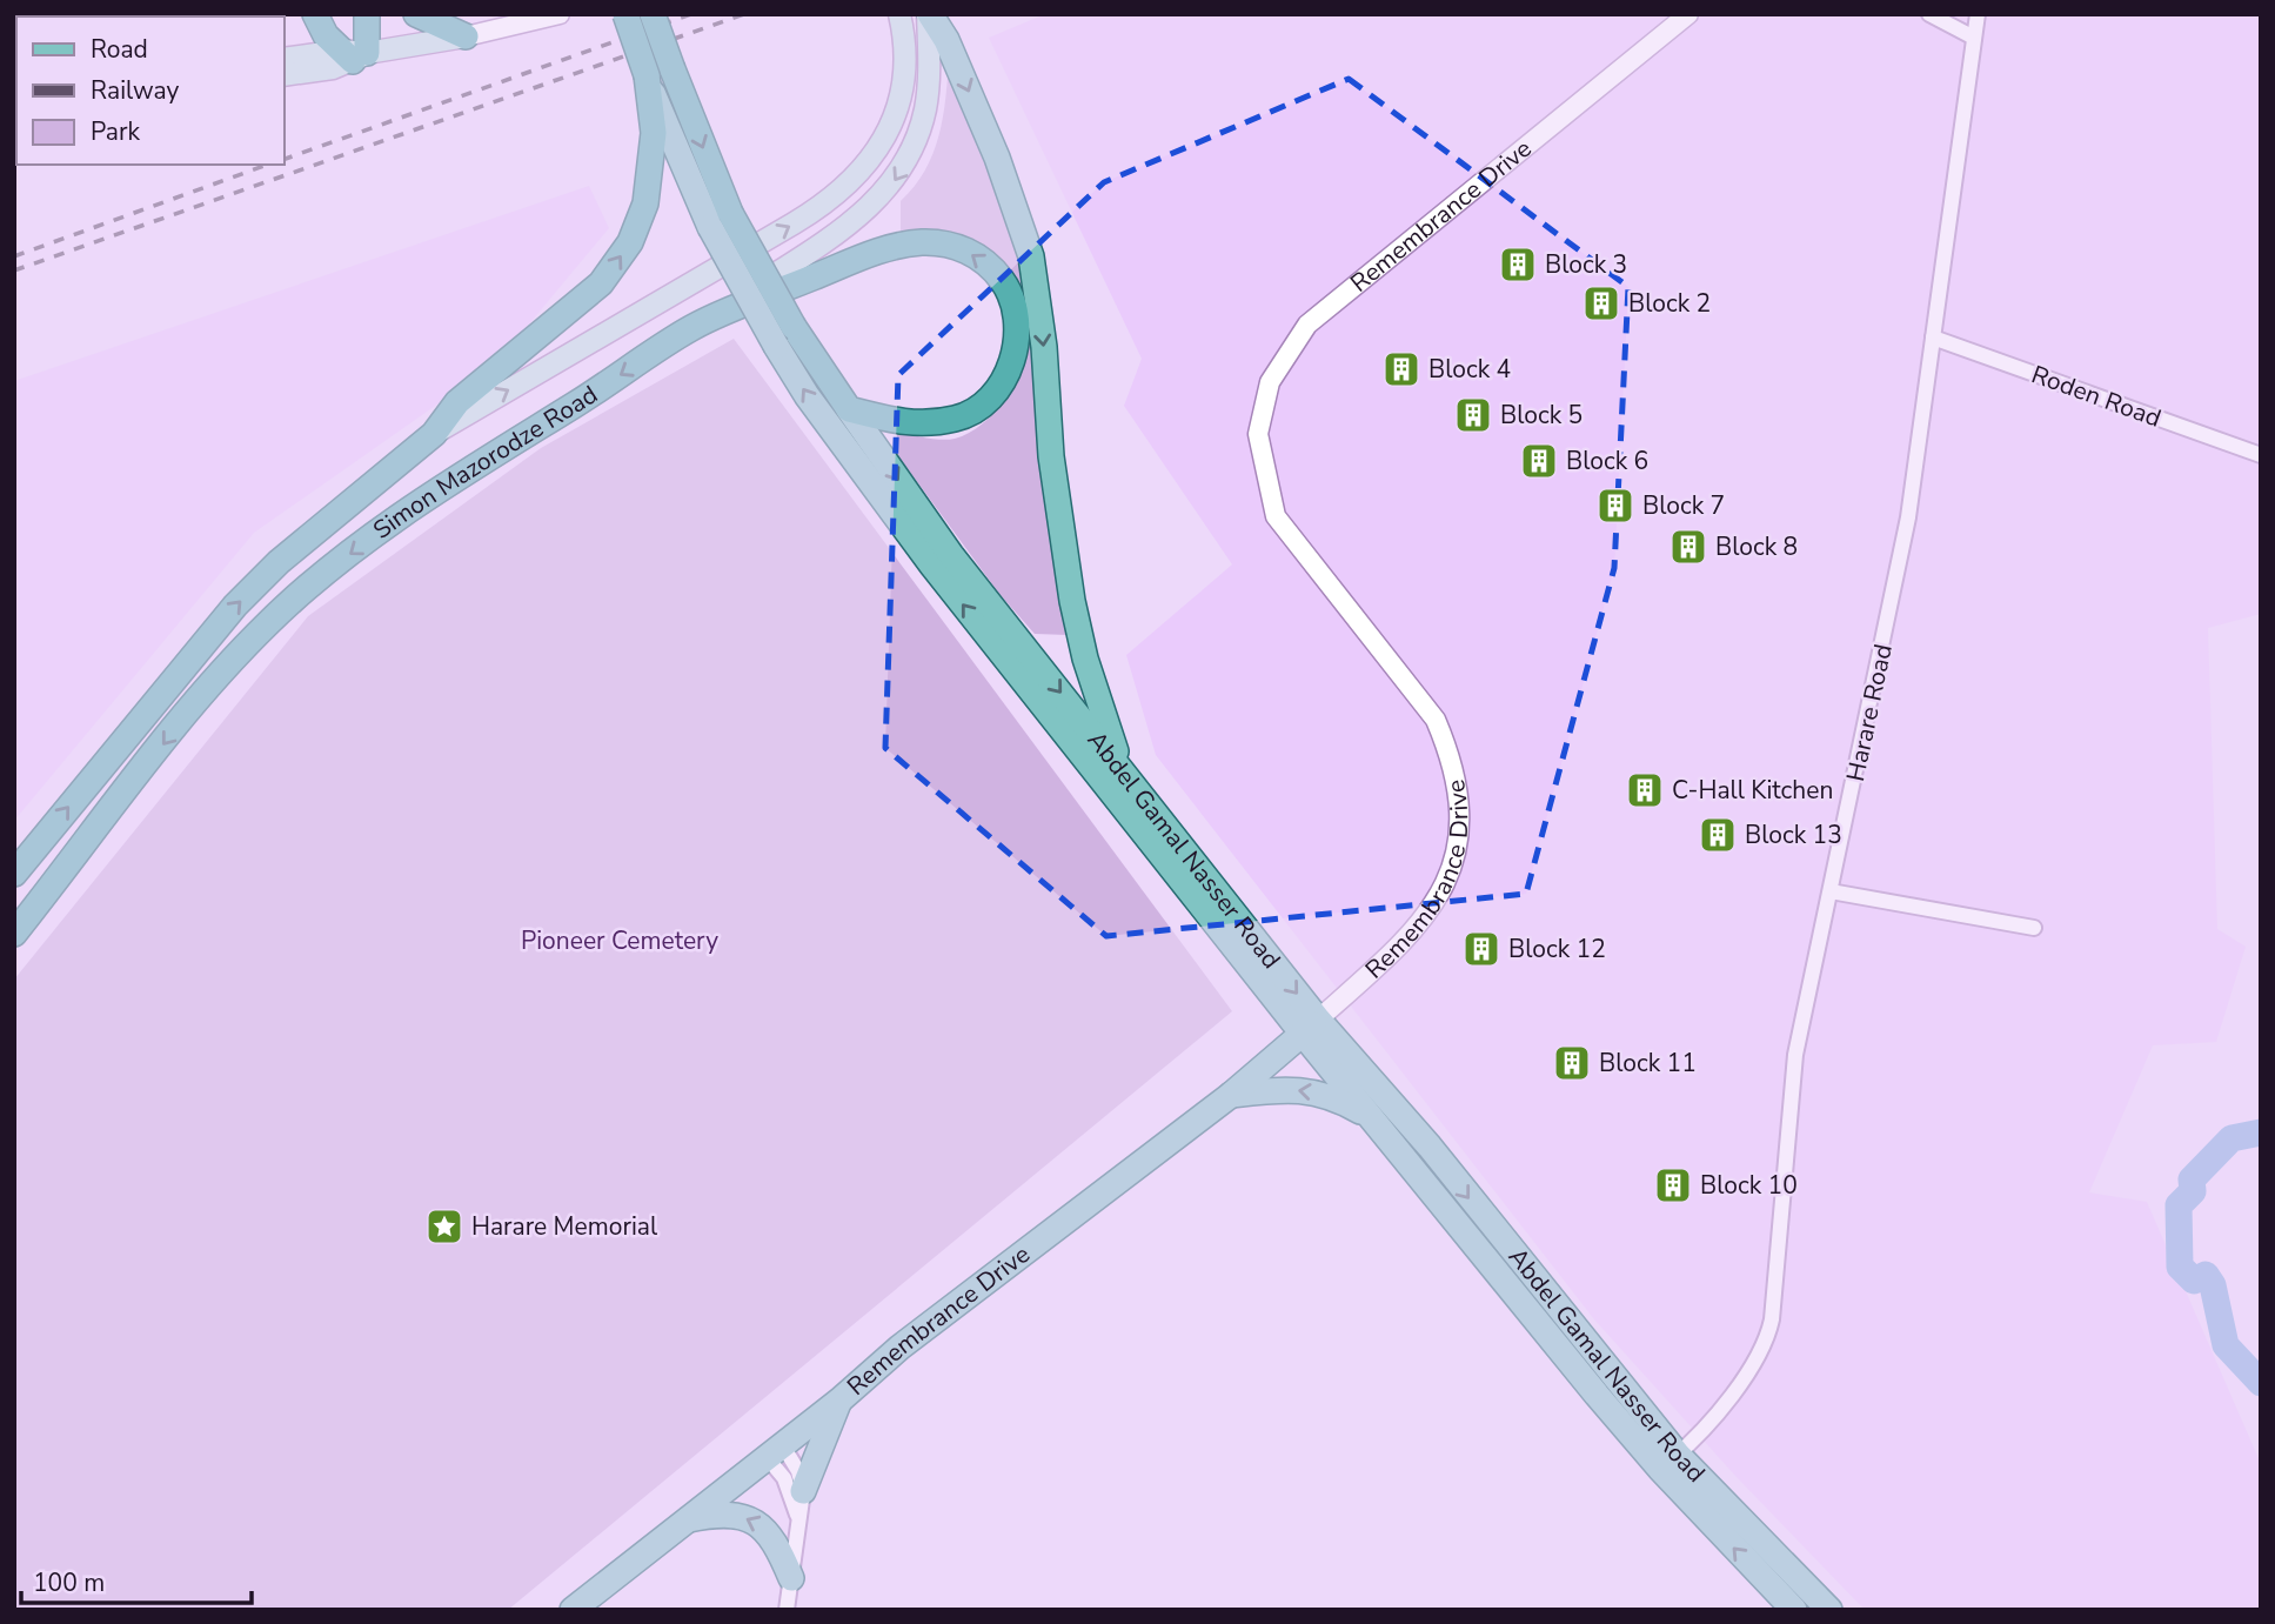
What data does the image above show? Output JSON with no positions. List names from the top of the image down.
{
  "streets": {
    "highway": ["Simon Mazorodze Road", "Abdel Gamal Nasser Road"],
    "main road": ["Remembrance Drive"],
    "street": ["Roden Road", "Harare Road"]
  },
  "crossings": [
    ["Remembrance Drive", "Abdel Gamal Nasser Road"],
    ["Roden Road", "Harare Road"],
    ["Harare Road", "Abdel Gamal Nasser Road"]
  ],
  "parks": ["Pioneer Cemetery"],
  "places": {
    "building": [
      "Block 3",
      "Block 2",
      "Block 4",
      "Block 5",
      "Block 6",
      "Block 7",
      "Block 8",
      "C-Hall Kitchen",
      "Block 13",
      "Block 12",
      "Block 11",
      "Block 10"
    ],
    "place": ["Harare Memorial"]
  },
  "legend": ["Road", "Railway", "Park"],
  "scale_bar": "100 m"
}
